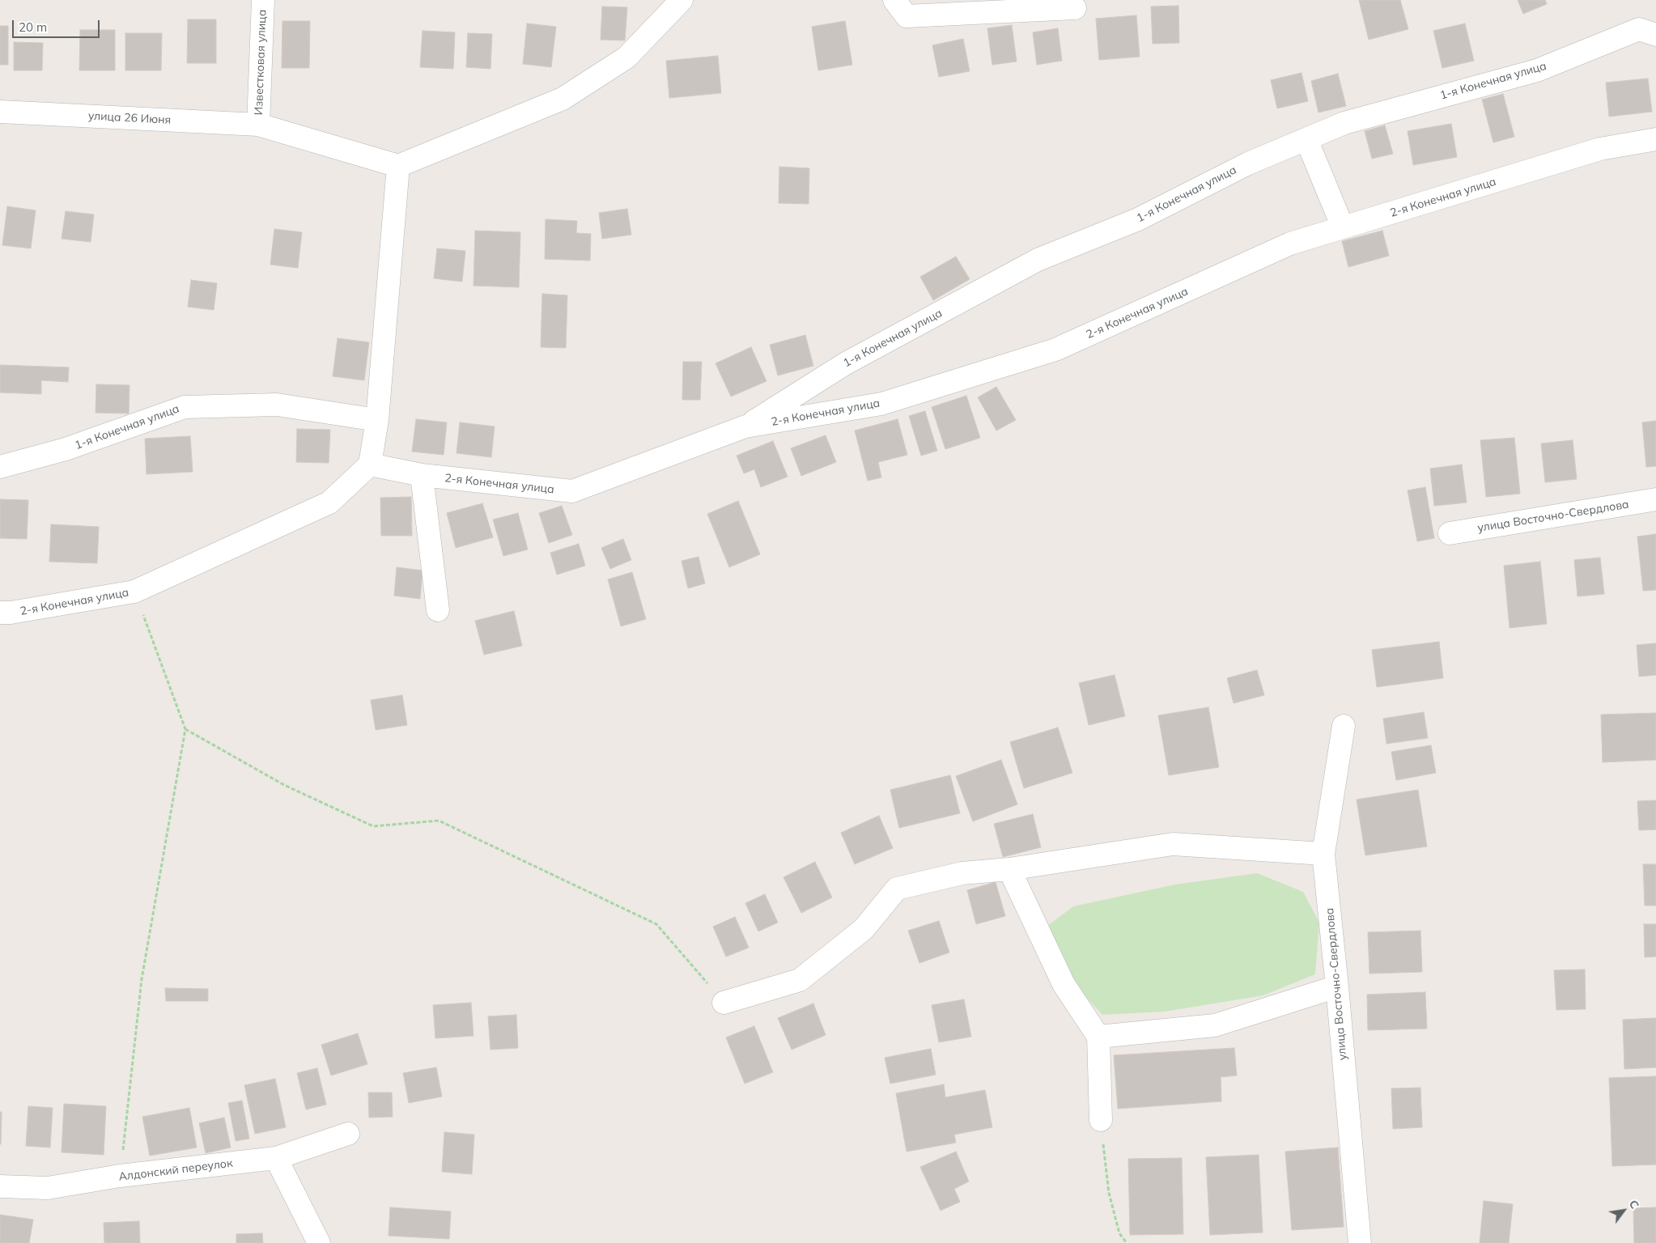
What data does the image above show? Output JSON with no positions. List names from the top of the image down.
{
  "streets": {
    "street": [
      "Известковая улица",
      "1-я Конечная улица",
      "улица 26 Июня",
      "2-я Конечная улица",
      "улица Восточно-Свердлова",
      "Алдонский переулок"
    ]
  },
  "crossings": [
    ["Известковая улица", "улица 26 Июня"],
    ["1-я Конечная улица", "2-я Конечная улица"]
  ],
  "scale_bar": "20 m",
  "north": "top right"
}
